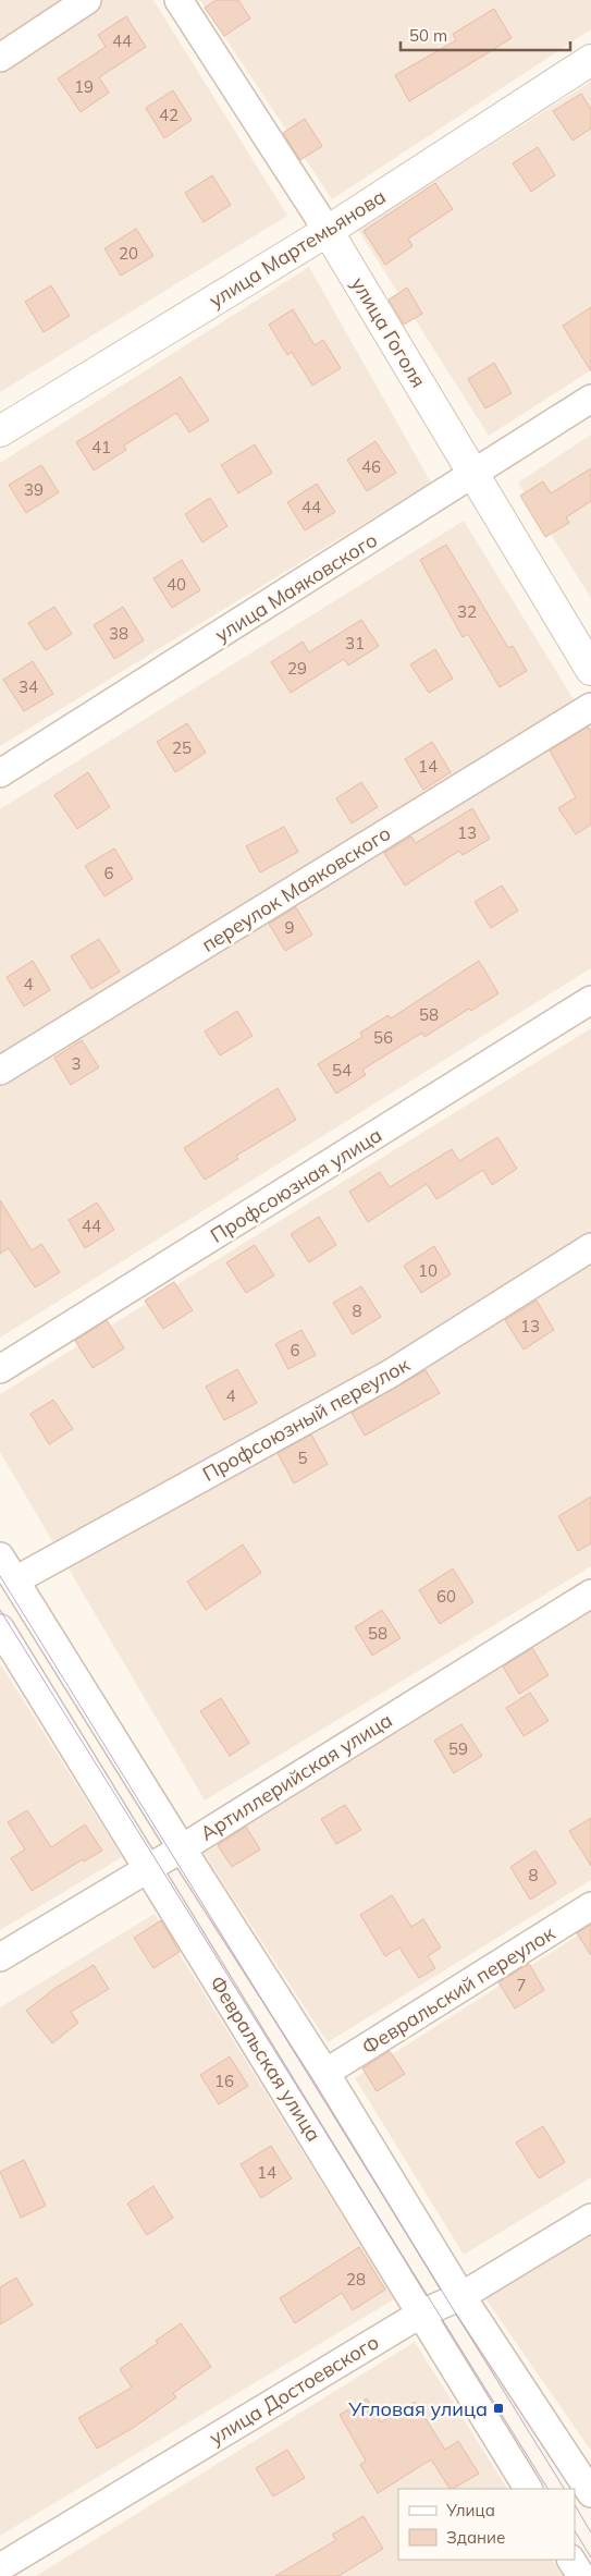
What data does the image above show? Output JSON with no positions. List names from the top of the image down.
{
  "streets": {
    "main road": ["улица Мартемьянова", "улица Гоголя"],
    "street": [
      "улица Маяковского",
      "переулок Маяковского",
      "Профсоюзная улица",
      "Профсоюзный переулок",
      "Артиллерийская улица",
      "Февральский переулок",
      "Февральская улица",
      "улица Достоевского"
    ]
  },
  "crossings": [
    ["улица Мартемьянова", "улица Гоголя"],
    ["улица Гоголя", "улица Маяковского"],
    ["Артиллерийская улица", "Февральская улица"],
    ["Февральская улица", "улица Достоевского"]
  ],
  "places": {
    "transit": ["Угловая улица"]
  },
  "house_numbers": [
    "44",
    "19",
    "42",
    "20",
    "41",
    "46",
    "39",
    "44",
    "40",
    "32",
    "38",
    "31",
    "29",
    "34",
    "25",
    "14",
    "13",
    "6",
    "9",
    "4",
    "58",
    "56",
    "3",
    "54",
    "44",
    "10",
    "8",
    "13",
    "6",
    "4",
    "5",
    "60",
    "58",
    "59",
    "8",
    "7",
    "16",
    "14",
    "28"
  ],
  "legend": ["Улица", "Здание"],
  "scale_bar": "50 m"
}
